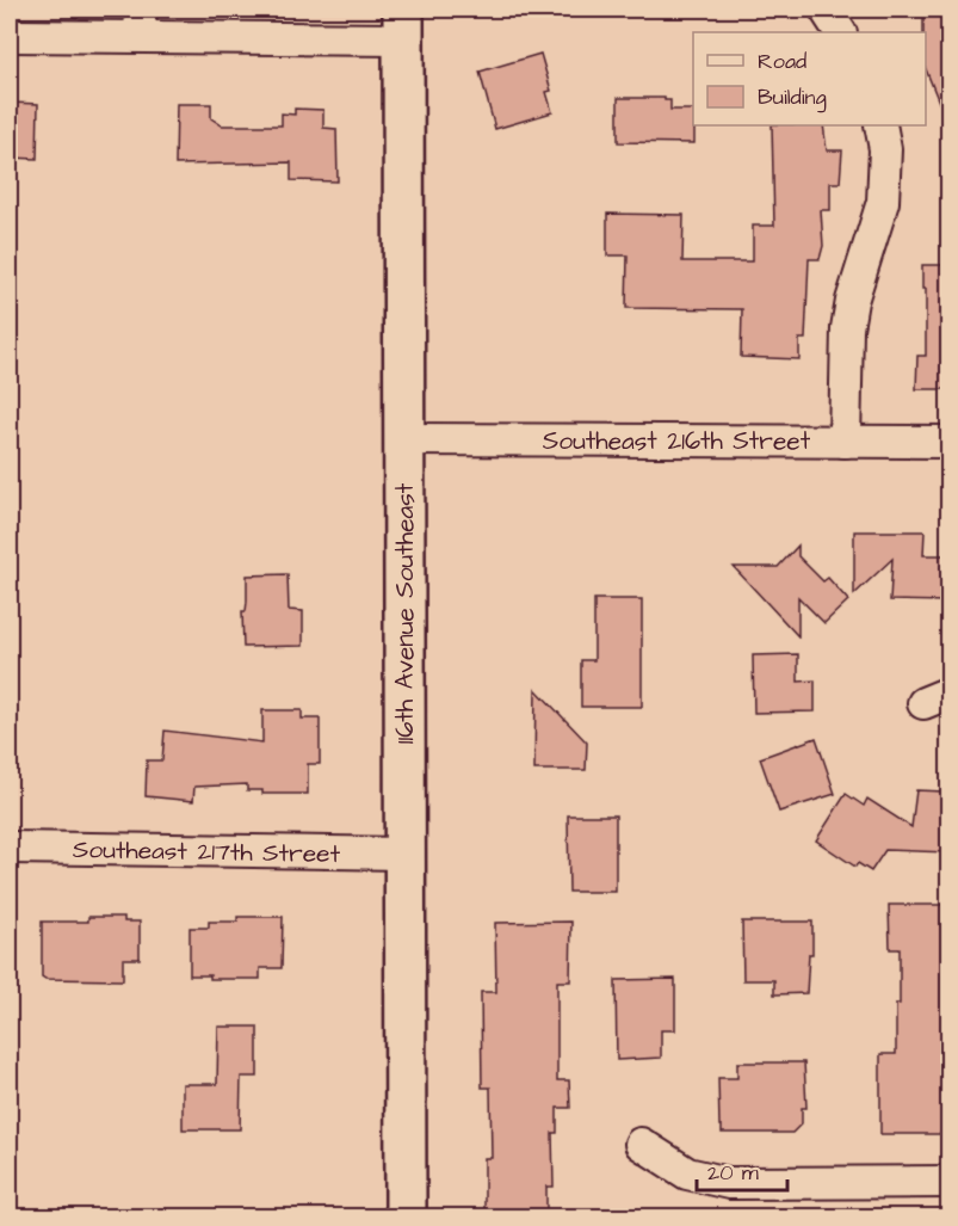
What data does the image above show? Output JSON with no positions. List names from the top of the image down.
{
  "streets": {
    "main road": ["116th Avenue Southeast"],
    "street": ["Southeast 216th Street", "Southeast 217th Street"]
  },
  "crossings": [
    ["Southeast 216th Street", "116th Avenue Southeast"],
    ["116th Avenue Southeast", "Southeast 217th Street"]
  ],
  "legend": ["Road", "Building"],
  "scale_bar": "20 m"
}
